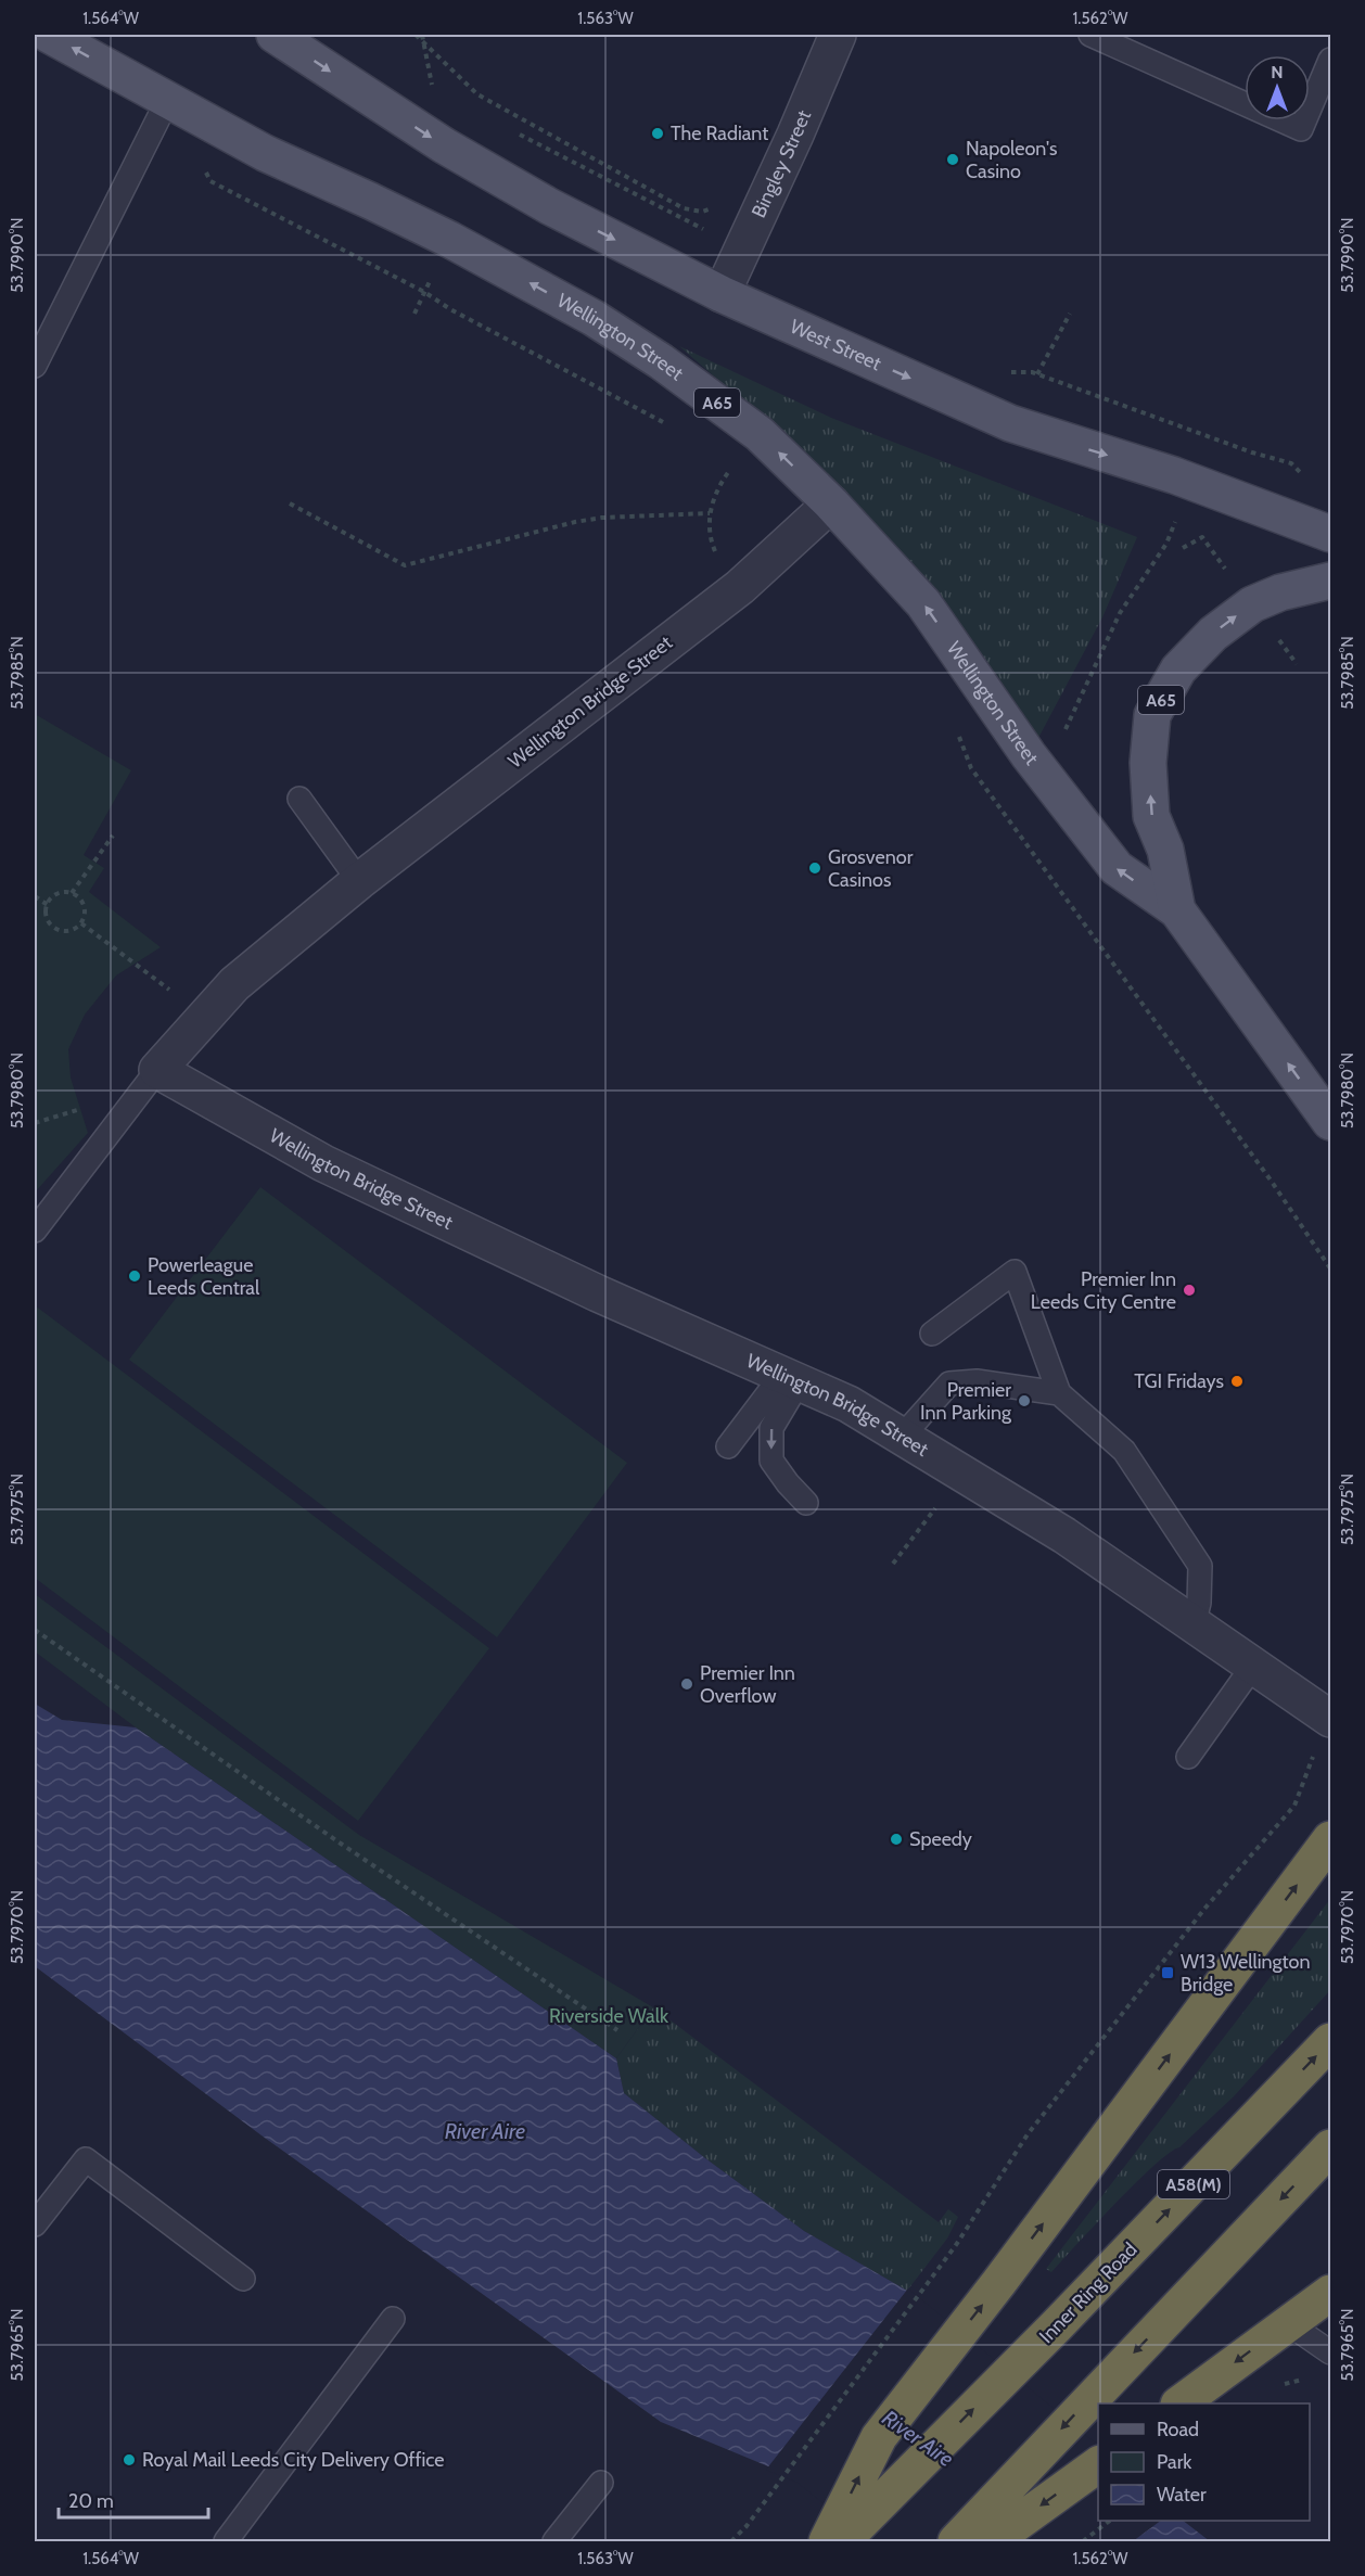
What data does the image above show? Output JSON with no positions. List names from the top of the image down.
{
  "streets": {
    "highway": ["A58(M)", "Inner Ring Road"],
    "main road": ["Wellington Street", "West Street", "A65"],
    "street": ["Bingley Street", "Wellington Bridge Street"]
  },
  "crossings": [
    ["Bingley Street", "West Street"],
    ["Wellington Street", "A65"],
    ["Wellington Street", "Wellington Bridge Street"]
  ],
  "one_way": ["Wellington Street", "West Street"],
  "water": ["River Aire"],
  "parks": ["Riverside Walk"],
  "places": {
    "other": [
      "The Radiant",
      "Napoleon's Casino",
      "Grosvenor Casinos",
      "Powerleague Leeds Central",
      "Premier Inn Leeds City Centre",
      "TGI Fridays",
      "Premier Inn Parking",
      "Premier Inn Overflow",
      "Speedy",
      "Royal Mail Leeds City Delivery Office"
    ],
    "transit": ["W13 Wellington Bridge"]
  },
  "legend": ["Road", "Park", "Water"],
  "scale_bar": "20 m",
  "north": "top",
  "coordinates": [
    "1.564°W",
    "1.563°W",
    "1.562°W",
    "53.7990°N",
    "53.7985°N",
    "53.7980°N",
    "53.7975°N",
    "53.7970°N",
    "53.7965°N"
  ]
}
